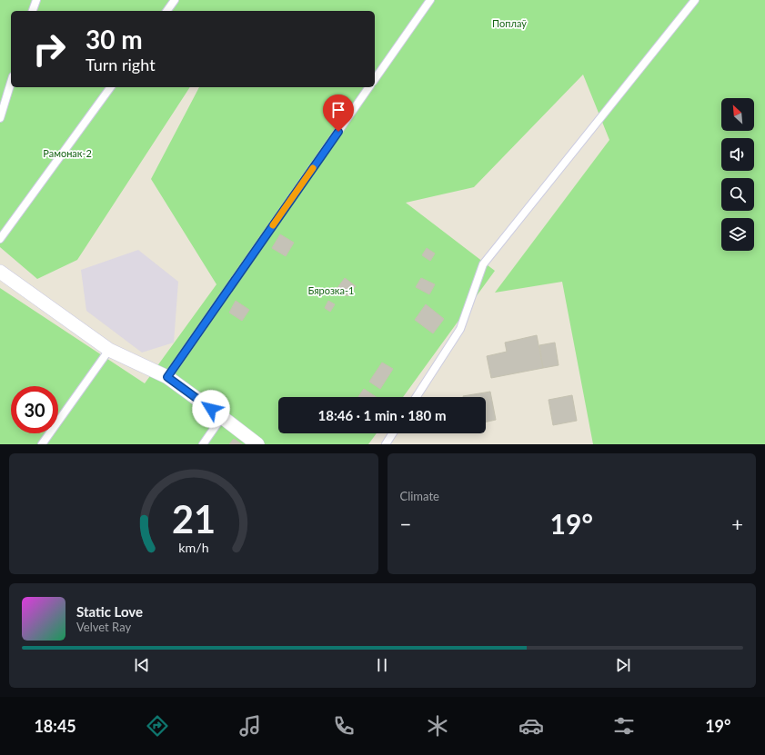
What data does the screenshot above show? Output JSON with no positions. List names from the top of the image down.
{
  "parks": ["Поплаў", "Рамонак-2", "Бярозка-1"],
  "north": "top left",
  "page": {
    "turn": ["30 m", "Turn right"],
    "limit": "30",
    "trip": "18:46 · 1 min · 180 m",
    "tile": "Climate",
    "heat": ["−", "19°", "+"],
    "song": ["Static Love", "Velvet Ray"],
    "tabs": ["18:45", "19°"],
    "gauge": ["21", "km/h"]
  }
}
